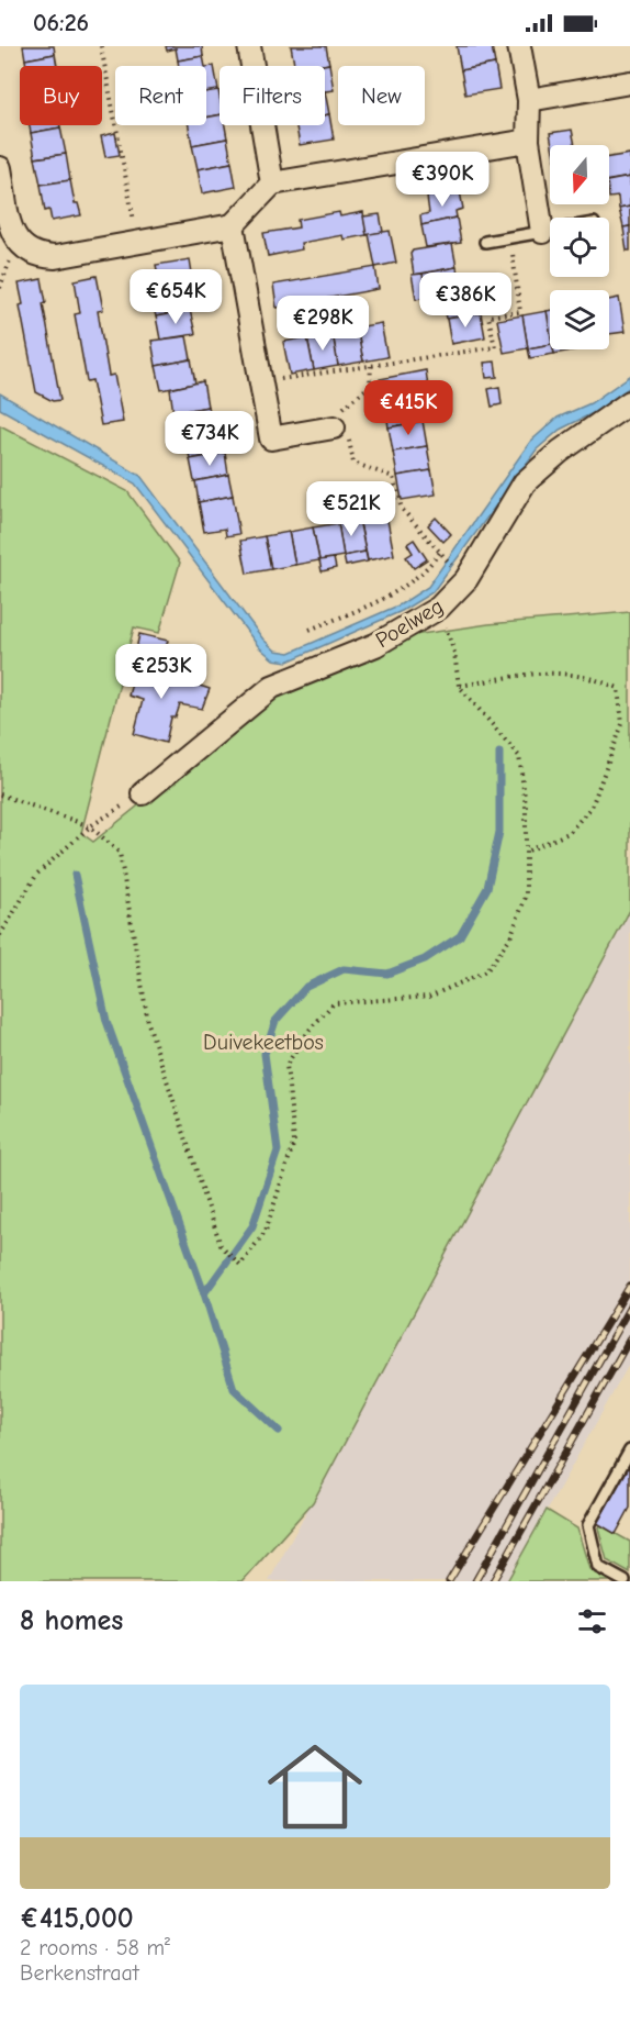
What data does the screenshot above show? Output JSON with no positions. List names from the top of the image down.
{
  "streets": {
    "street": ["Poelweg"]
  },
  "parks": ["Duivekeetbos"],
  "north": "bottom",
  "page": {
    "status": "06:26",
    "chip": [
      "Buy",
      "Rent",
      "Filters",
      "New"
    ],
    "price": [
      "€390K",
      "€654K",
      "€386K",
      "€298K",
      "€415K",
      "€734K",
      "€521K",
      "€253K"
    ],
    "heading": "8 homes",
    "list": [
      {
        "name": "€415,000",
        "note": "2 rooms · 58 m² · Berkenstraat"
      }
    ]
  }
}
